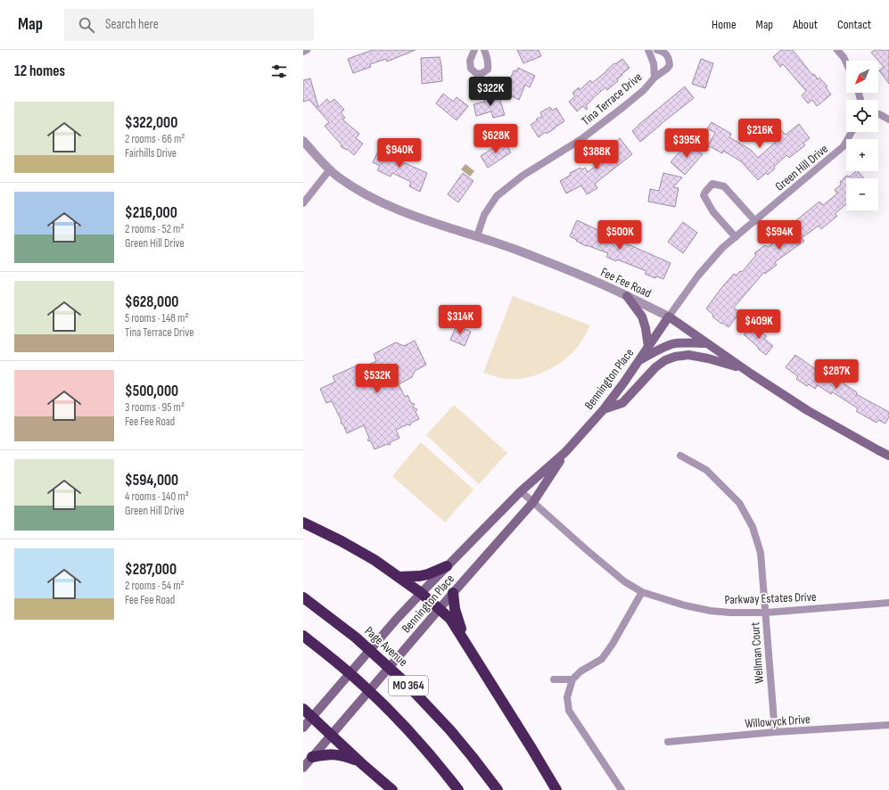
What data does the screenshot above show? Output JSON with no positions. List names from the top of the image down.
{
  "streets": {
    "highway": ["Page Avenue", "MO 364"],
    "main road": ["Fee Fee Road", "Bennington Place"],
    "street": [
      "Tina Terrace Drive",
      "Green Hill Drive",
      "Parkway Estates Drive",
      "Wellman Court",
      "Willowyck Drive"
    ]
  },
  "crossings": [
    ["Tina Terrace Drive", "Fee Fee Road"],
    ["Green Hill Drive", "Fee Fee Road"],
    ["Green Hill Drive", "Bennington Place"],
    ["Fee Fee Road", "Bennington Place"],
    ["Bennington Place", "Parkway Estates Drive"],
    ["Parkway Estates Drive", "Wellman Court"],
    ["Wellman Court", "Willowyck Drive"]
  ],
  "north": "bottom left",
  "page": {
    "header": "Map",
    "search": "Search here",
    "nav": [
      "Home",
      "Map",
      "About",
      "Contact"
    ],
    "heading": "12 homes",
    "map_buttons": ["+", "−"],
    "price": [
      "$322K",
      "$216K",
      "$628K",
      "$395K",
      "$940K",
      "$388K",
      "$500K",
      "$594K",
      "$314K",
      "$409K",
      "$287K",
      "$532K"
    ],
    "list": [
      {
        "name": "$322,000",
        "note": "2 rooms · 66 m² · Fairhills Drive"
      },
      {
        "name": "$216,000",
        "note": "2 rooms · 52 m² · Green Hill Drive"
      },
      {
        "name": "$628,000",
        "note": "5 rooms · 148 m² · Tina Terrace Drive"
      },
      {
        "name": "$500,000",
        "note": "3 rooms · 95 m² · Fee Fee Road"
      },
      {
        "name": "$594,000",
        "note": "4 rooms · 140 m² · Green Hill Drive"
      },
      {
        "name": "$287,000",
        "note": "2 rooms · 54 m² · Fee Fee Road"
      }
    ]
  }
}
